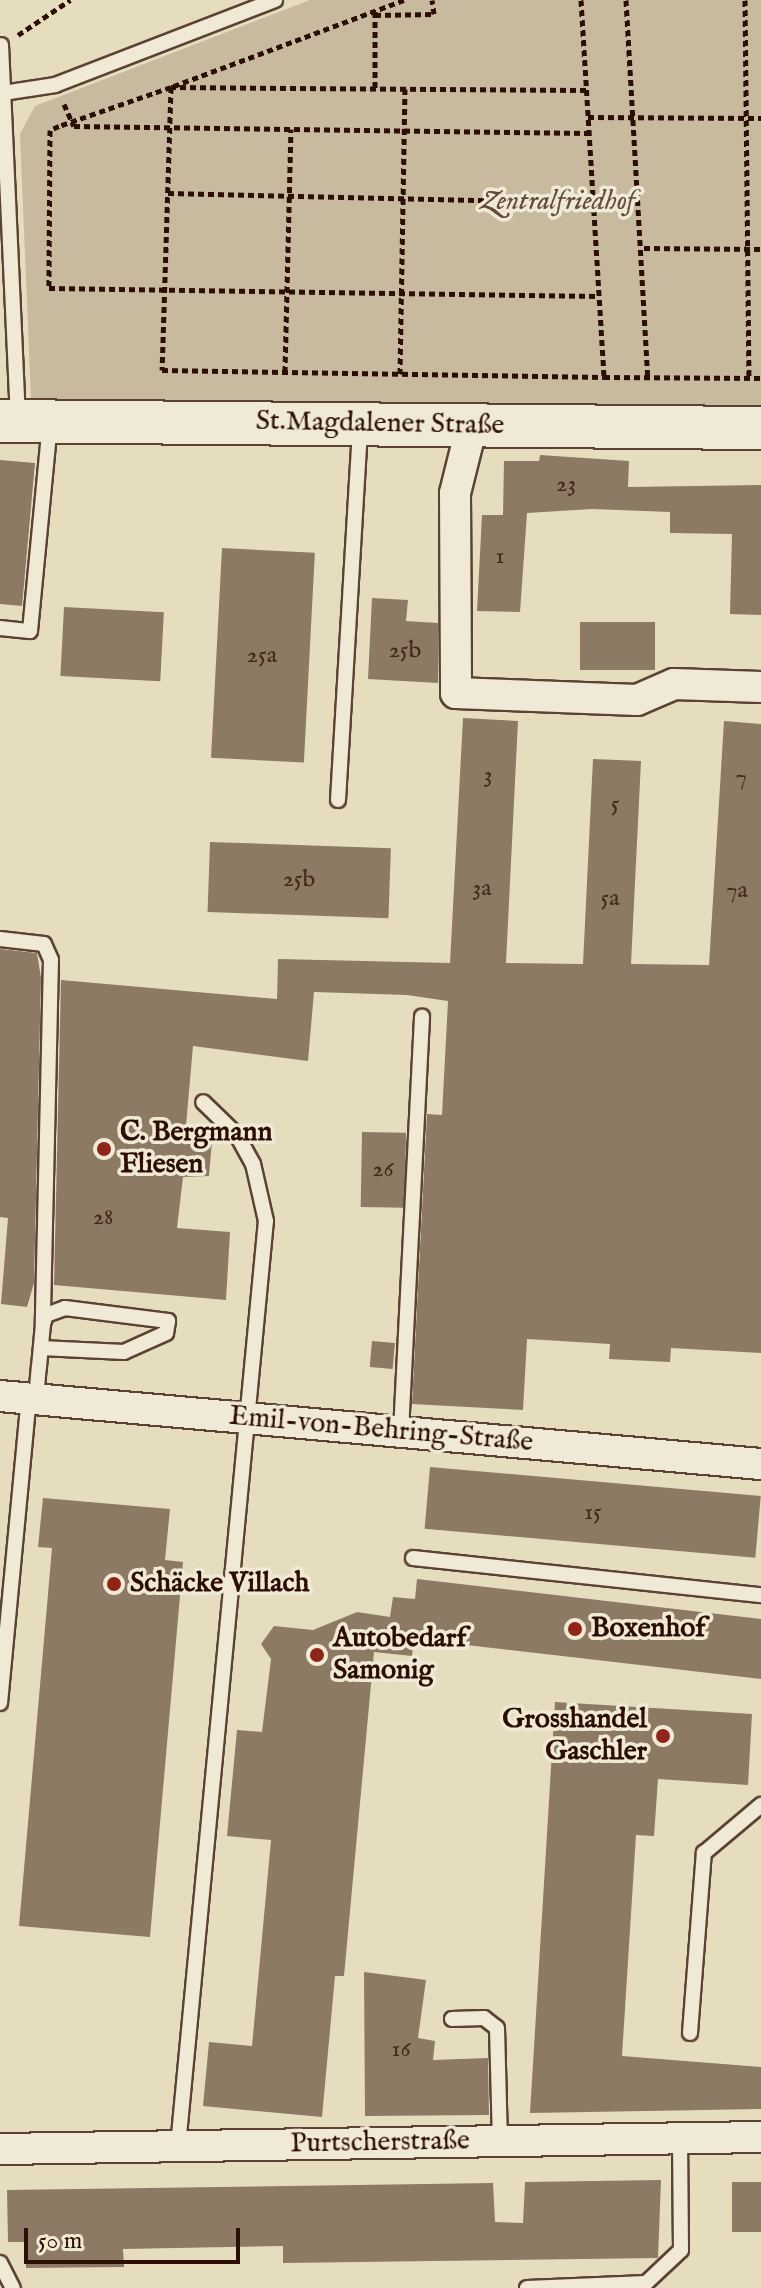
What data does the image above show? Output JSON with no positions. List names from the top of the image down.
{
  "streets": {
    "street": ["St.Magdalener Straße", "Emil-von-Behring-Straße", "Purtscherstraße"]
  },
  "parks": ["Zentralfriedhof"],
  "places": [
    "C. Bergmann Fliesen",
    "Schäcke Villach",
    "Boxenhof",
    "Autobedarf Samonig",
    "Grosshandel Gaschler"
  ],
  "house_numbers": [
    "23",
    "1",
    "25b",
    "25a",
    "3",
    "7",
    "5",
    "25b",
    "3a",
    "7a",
    "5a",
    "26",
    "28",
    "15",
    "16"
  ],
  "scale_bar": "50 m"
}
